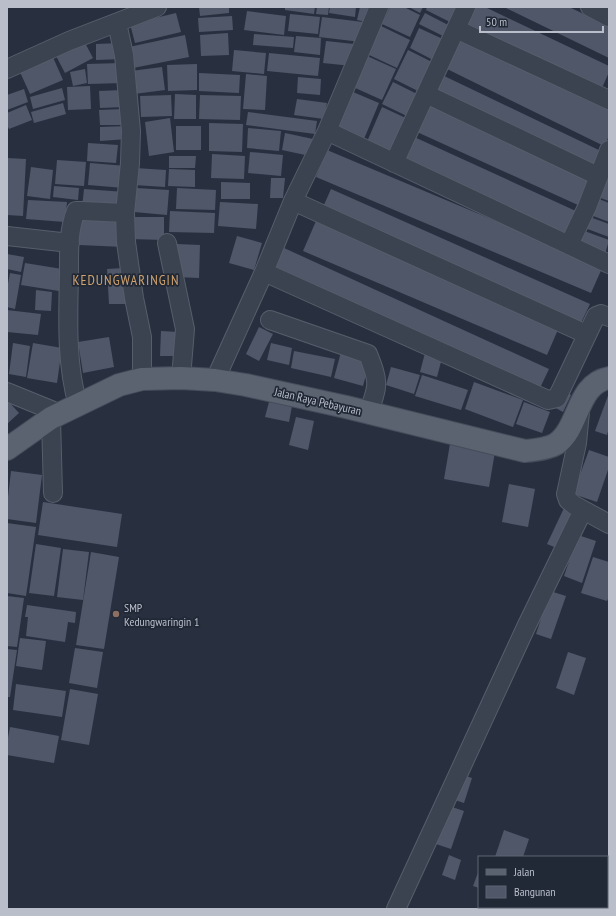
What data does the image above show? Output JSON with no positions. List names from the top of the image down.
{
  "streets": {
    "main road": ["Jalan Raya Pebayuran"]
  },
  "districts": ["KEDUNGWARINGIN"],
  "places": ["SMP Kedungwaringin 1"],
  "legend": ["Jalan", "Bangunan"],
  "scale_bar": "50 m"
}
